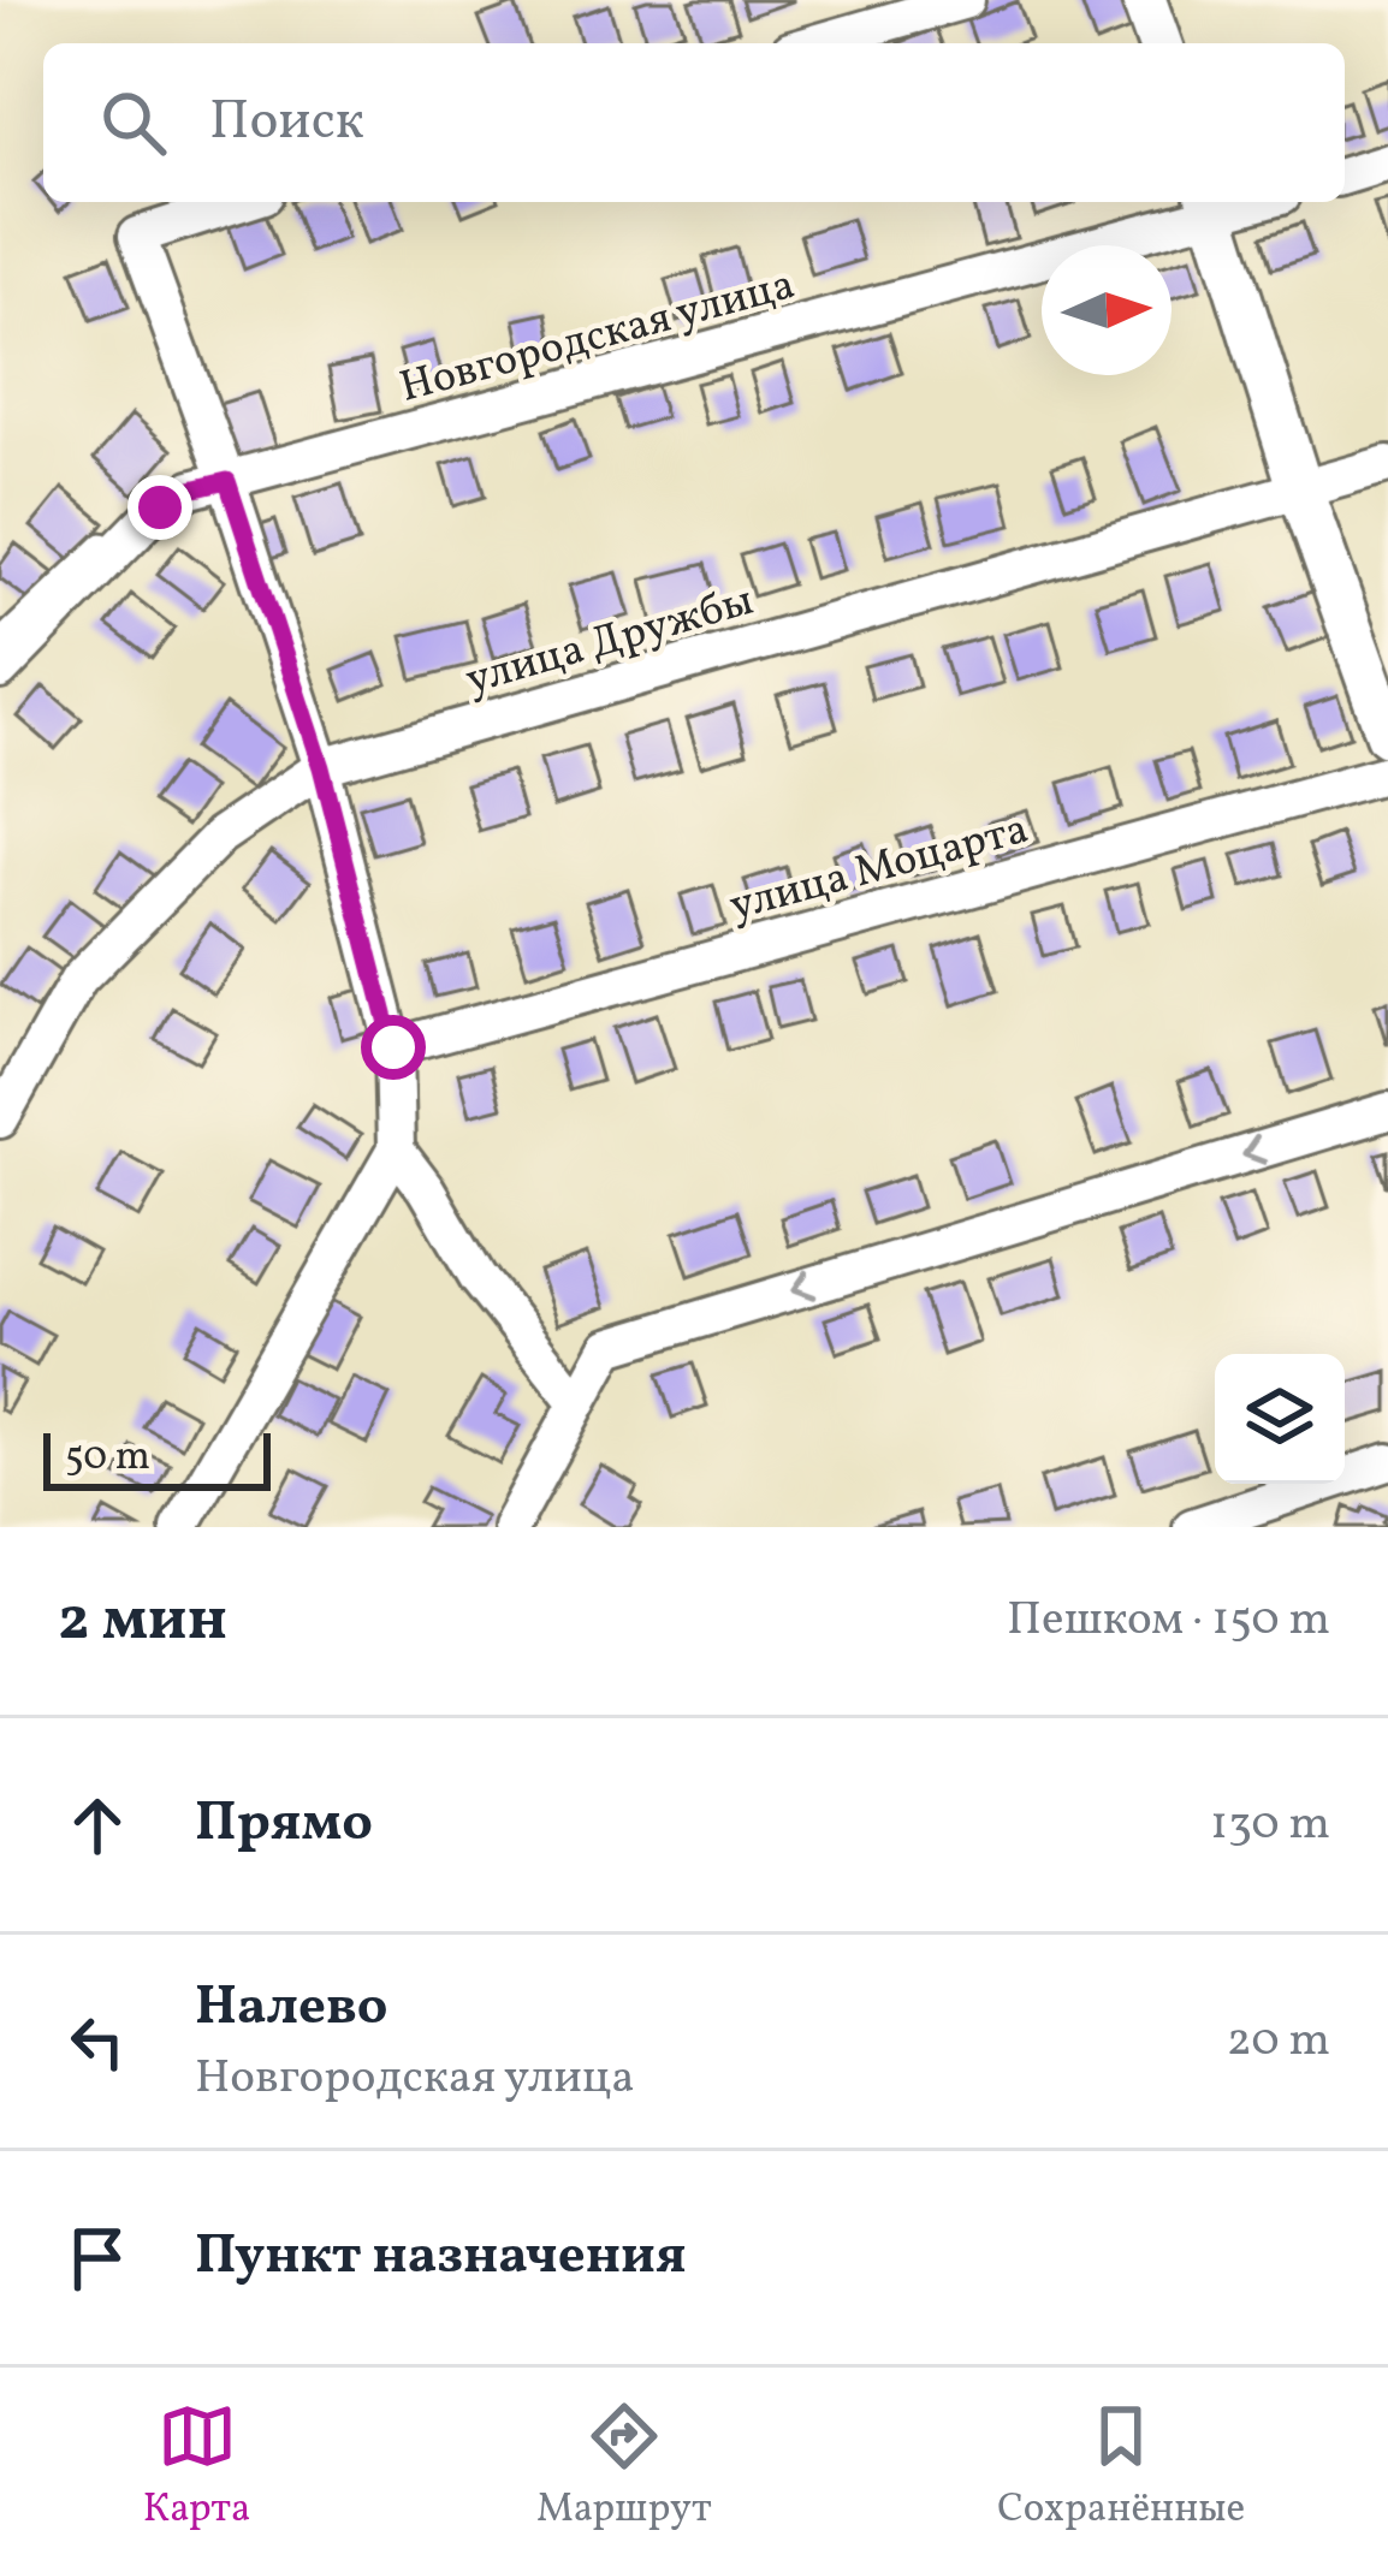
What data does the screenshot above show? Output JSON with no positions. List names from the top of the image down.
{
  "streets": {
    "street": ["Новгородская улица", "улица Дружбы", "улица Моцарта"]
  },
  "scale_bar": "50 m",
  "north": "right",
  "page": {
    "search": "Поиск",
    "scale": "50 m",
    "heading": ["2 мин", "Пешком · 150 m"],
    "list": [
      ["Прямо", "130 m"],
      ["Налево", "Новгородская улица", "20 m"],
      "Пункт назначения"
    ],
    "nav": ["Карта", "Маршрут", "Сохранённые"]
  }
}
